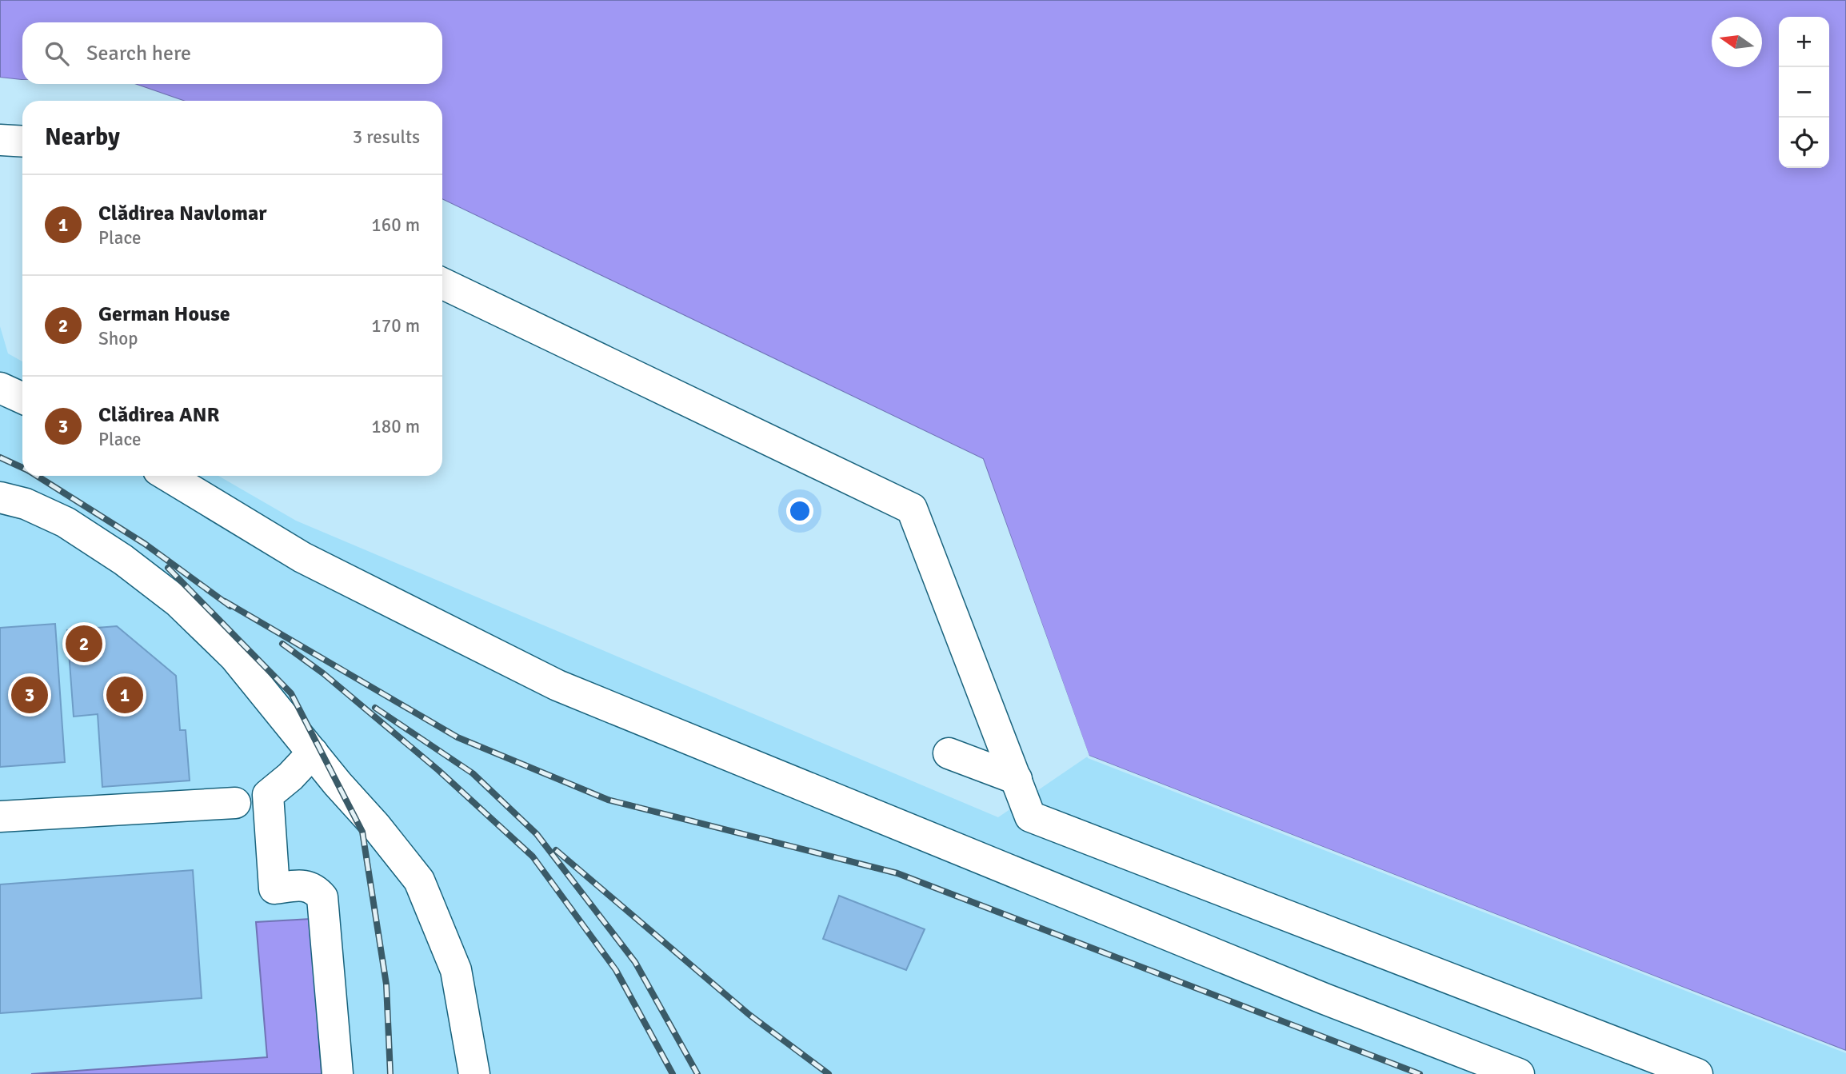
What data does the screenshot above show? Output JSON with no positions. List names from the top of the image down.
{
  "north": "left",
  "page": {
    "map_buttons": ["+", "−"],
    "search": "Search here",
    "heading": ["Nearby", "3 results"],
    "list": [
      {
        "mark": "1",
        "name": "Clădirea Navlomar",
        "note": "Place",
        "value": "160 m"
      },
      {
        "mark": "2",
        "name": "German House",
        "note": "Shop",
        "value": "170 m"
      },
      {
        "mark": "3",
        "name": "Clădirea ANR",
        "note": "Place",
        "value": "180 m"
      }
    ],
    "pins": ["2", "1", "3"]
  }
}
